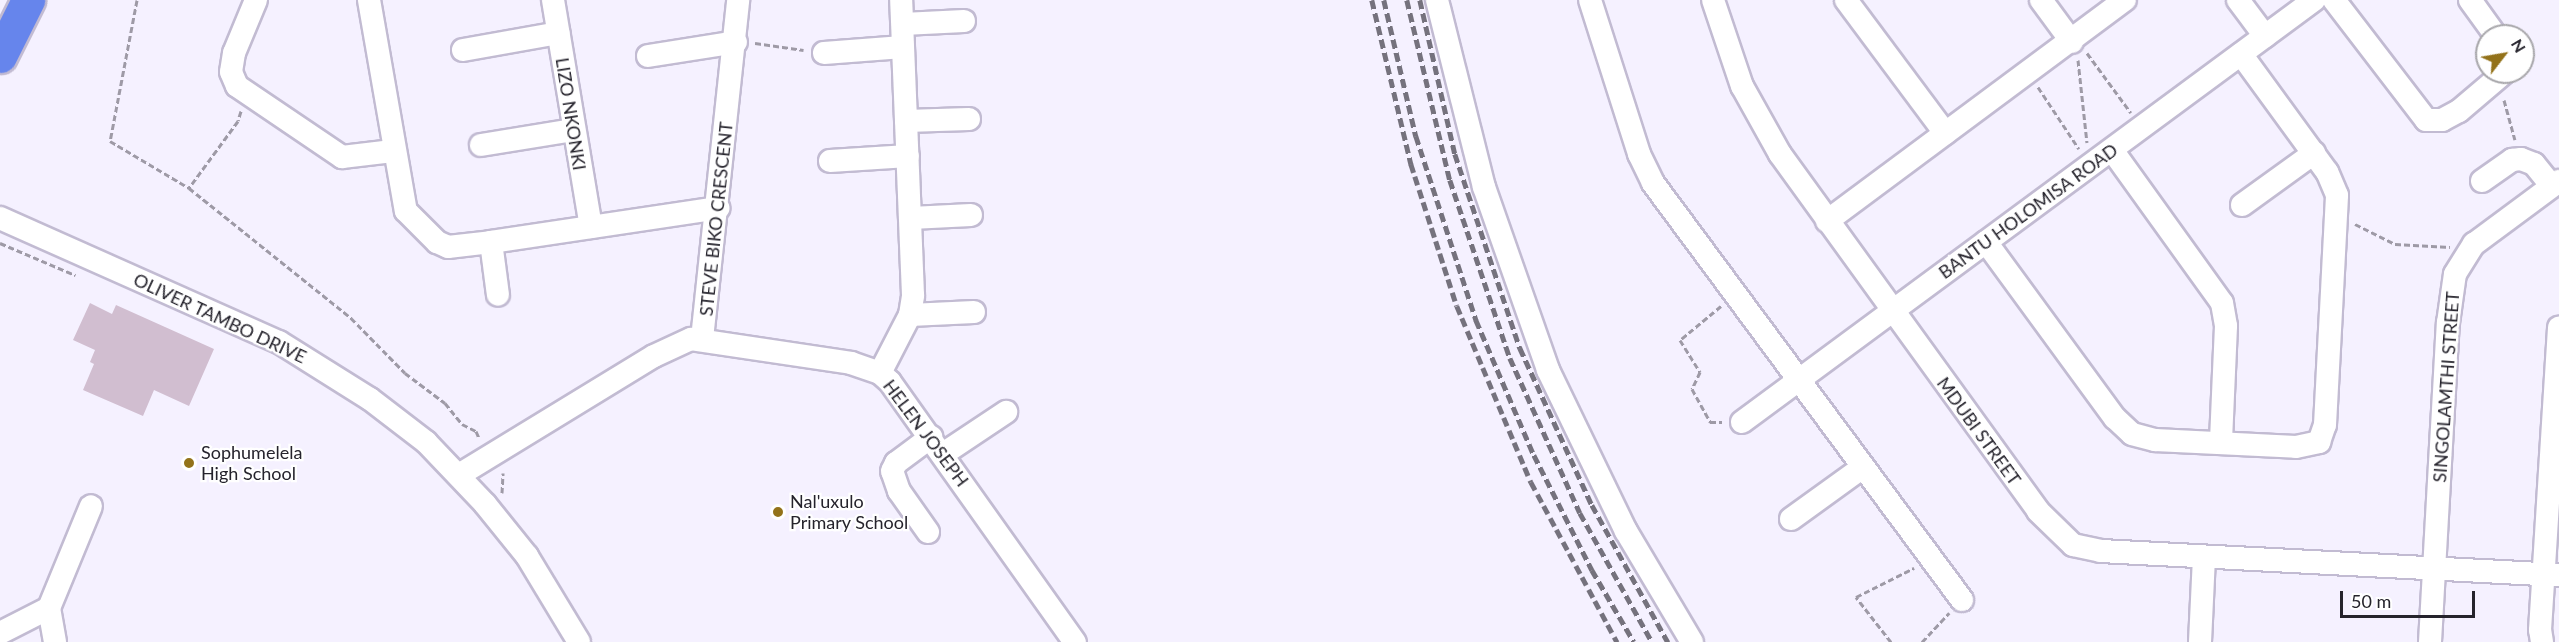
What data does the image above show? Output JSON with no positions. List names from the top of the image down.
{
  "streets": {
    "street": [
      "LIZO NKONKI",
      "BANTU HOLOMISA ROAD",
      "STEVE BIKO CRESCENT",
      "OLIVER TAMBO DRIVE",
      "SINGOLAMTHI STREET",
      "MDUBI STREET",
      "HELEN JOSEPH"
    ]
  },
  "crossings": [
    ["BANTU HOLOMISA ROAD", "MDUBI STREET"],
    ["STEVE BIKO CRESCENT", "OLIVER TAMBO DRIVE"],
    ["STEVE BIKO CRESCENT", "HELEN JOSEPH"],
    ["SINGOLAMTHI STREET", "MDUBI STREET"]
  ],
  "places": ["Sophumelela High School", "Nal'uxulo Primary School"],
  "scale_bar": "50 m",
  "north": "top right"
}
